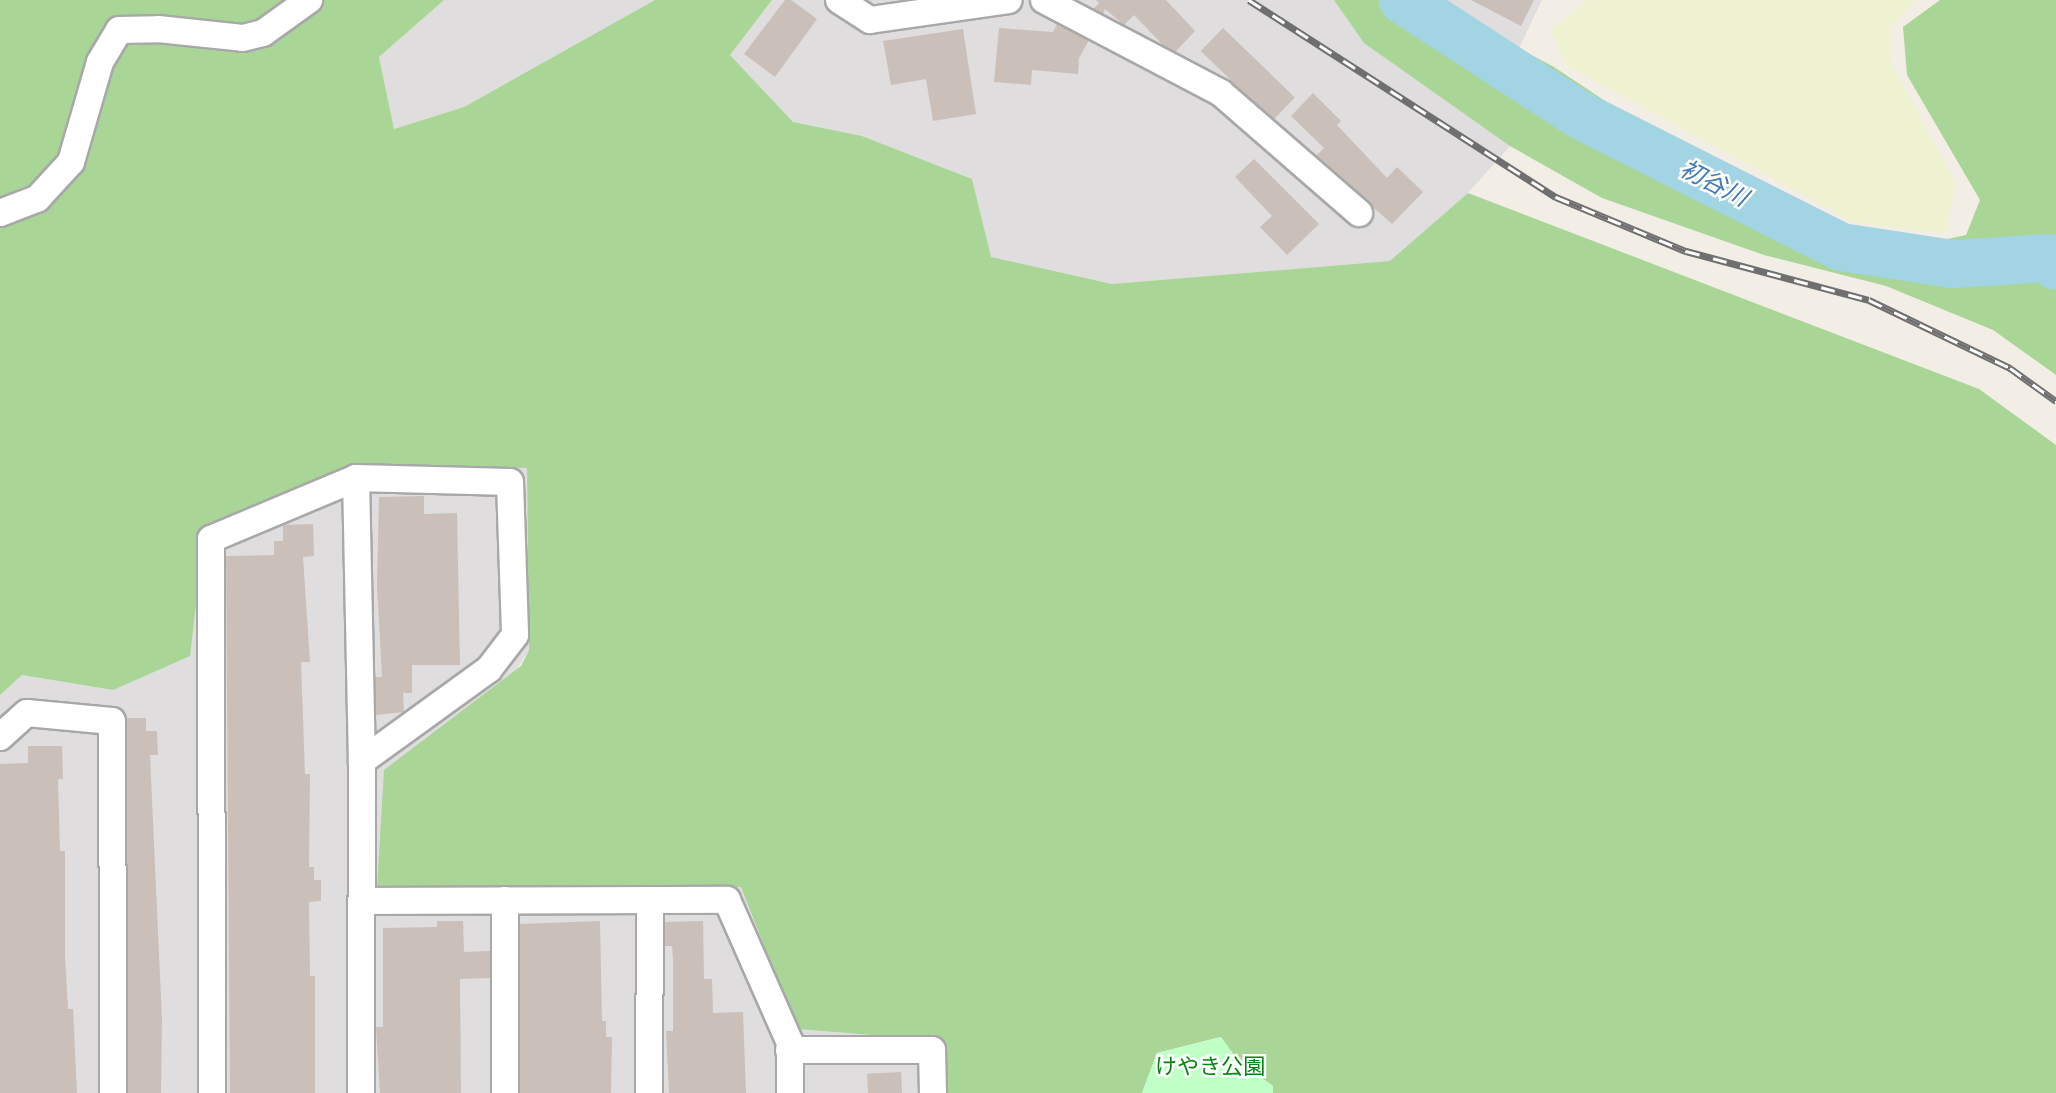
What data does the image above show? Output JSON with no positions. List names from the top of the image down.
{
  "water": ["初谷川"],
  "parks": ["けやき公園"]
}
